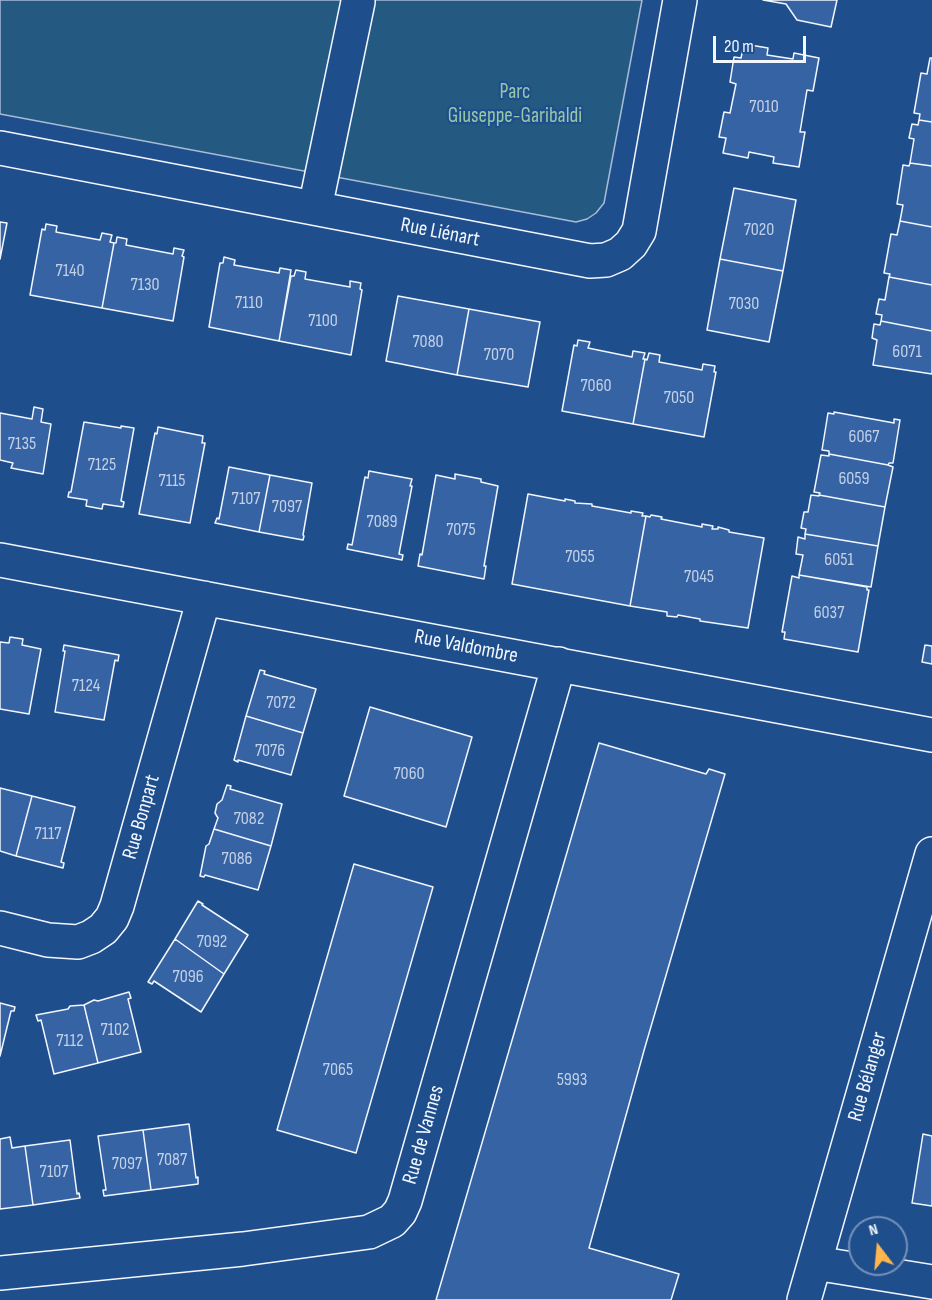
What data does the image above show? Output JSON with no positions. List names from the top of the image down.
{
  "streets": {
    "street": [
      "Rue Liénart",
      "Rue Valdombre",
      "Rue Bonpart",
      "Rue Bélanger",
      "Rue de Vannes"
    ]
  },
  "crossings": [
    ["Rue Valdombre", "Rue Bonpart"],
    ["Rue Valdombre", "Rue de Vannes"]
  ],
  "parks": ["Parc Giuseppe-Garibaldi"],
  "house_numbers": [
    "7010",
    "7020",
    "7140",
    "7130",
    "7110",
    "7030",
    "7100",
    "7080",
    "6071",
    "7070",
    "7060",
    "7050",
    "6067",
    "7135",
    "7125",
    "6059",
    "7115",
    "7107",
    "7097",
    "7089",
    "7075",
    "7055",
    "6051",
    "7045",
    "6037",
    "7124",
    "7072",
    "7076",
    "7060",
    "7082",
    "7117",
    "7086",
    "7092",
    "7096",
    "7102",
    "7112",
    "7065",
    "5993",
    "7087",
    "7097",
    "7107"
  ],
  "scale_bar": "20 m",
  "north": "top"
}
